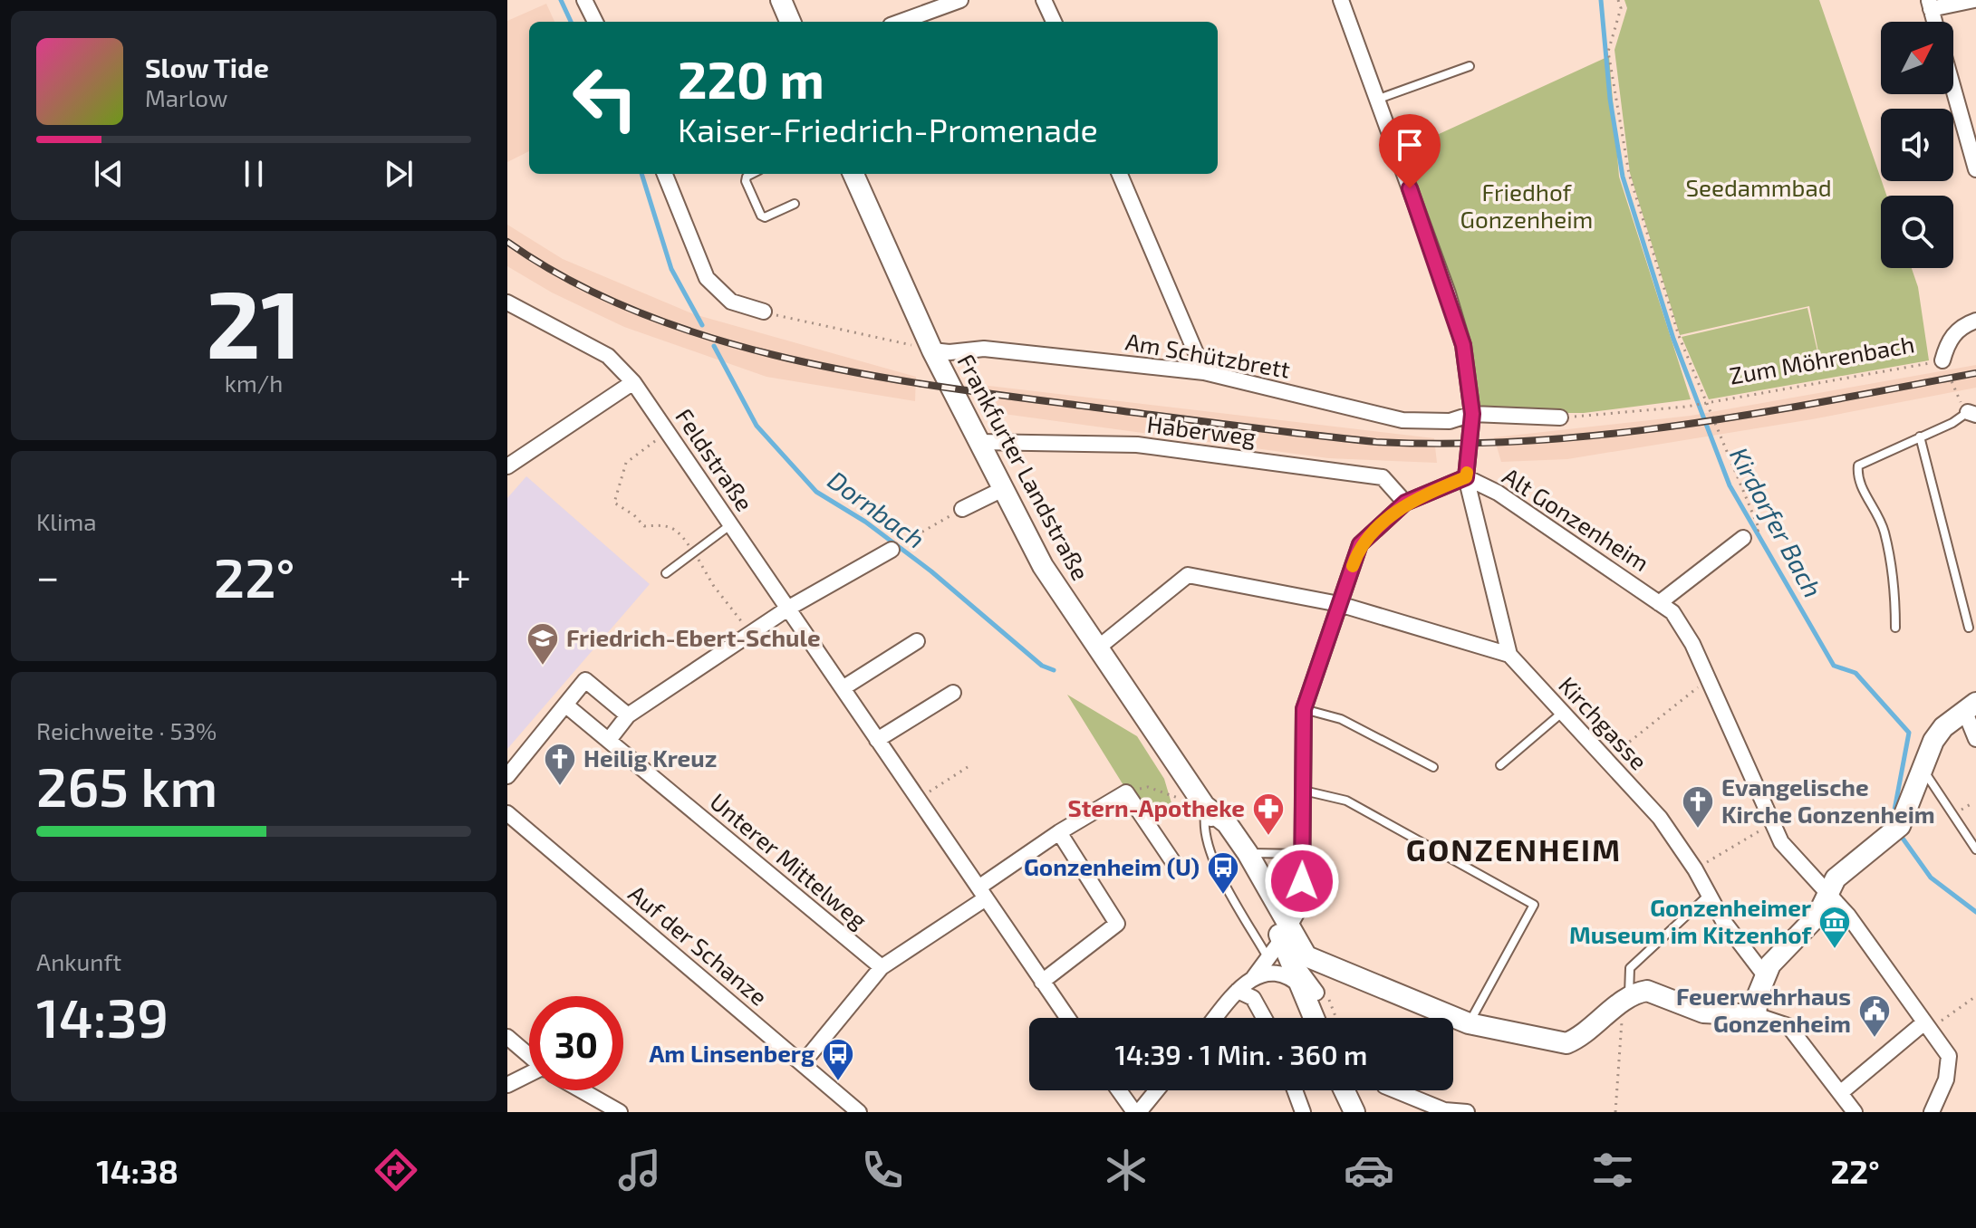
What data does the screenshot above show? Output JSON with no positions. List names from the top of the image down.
{
  "streets": {
    "street": [
      "Am Schützbrett",
      "Haberweg",
      "Feldstraße",
      "Frankfurter Landstraße",
      "Alt Gonzenheim",
      "Kirchgasse",
      "Unterer Mittelweg",
      "Auf der Schanze"
    ],
    "path": ["Zum Möhrenbach"]
  },
  "crossings": [
    ["Am Schützbrett", "Frankfurter Landstraße"],
    ["Am Schützbrett", "Kirchgasse"],
    ["Haberweg", "Frankfurter Landstraße"],
    ["Alt Gonzenheim", "Kirchgasse"]
  ],
  "districts": ["GONZENHEIM"],
  "water": ["Dornbach", "Kirdorfer Bach"],
  "parks": ["Seedammbad", "Friedhof Gonzenheim"],
  "places": {
    "school or university": ["Friedrich-Ebert-Schule"],
    "church": ["Heilig Kreuz", "Evangelische Kirche Gonzenheim"],
    "pharmacy": ["Stern-Apotheke"],
    "bus stop": ["Gonzenheim (U)", "Am Linsenberg"],
    "museum": ["Gonzenheimer Museum im Kitzenhof"],
    "public building": ["Feuerwehrhaus Gonzenheim"]
  },
  "north": "top right",
  "page": {
    "turn": ["220 m", "Kaiser-Friedrich-Promenade"],
    "song": ["Slow Tide", "Marlow"],
    "tile": [
      ["21", "km/h"],
      "Klima",
      ["Reichweite · 53%", "265 km"],
      ["Ankunft", "14:39"]
    ],
    "heat": ["−", "22°", "+"],
    "limit": "30",
    "trip": "14:39 · 1 Min. · 360 m",
    "tabs": ["14:38", "22°"]
  }
}
